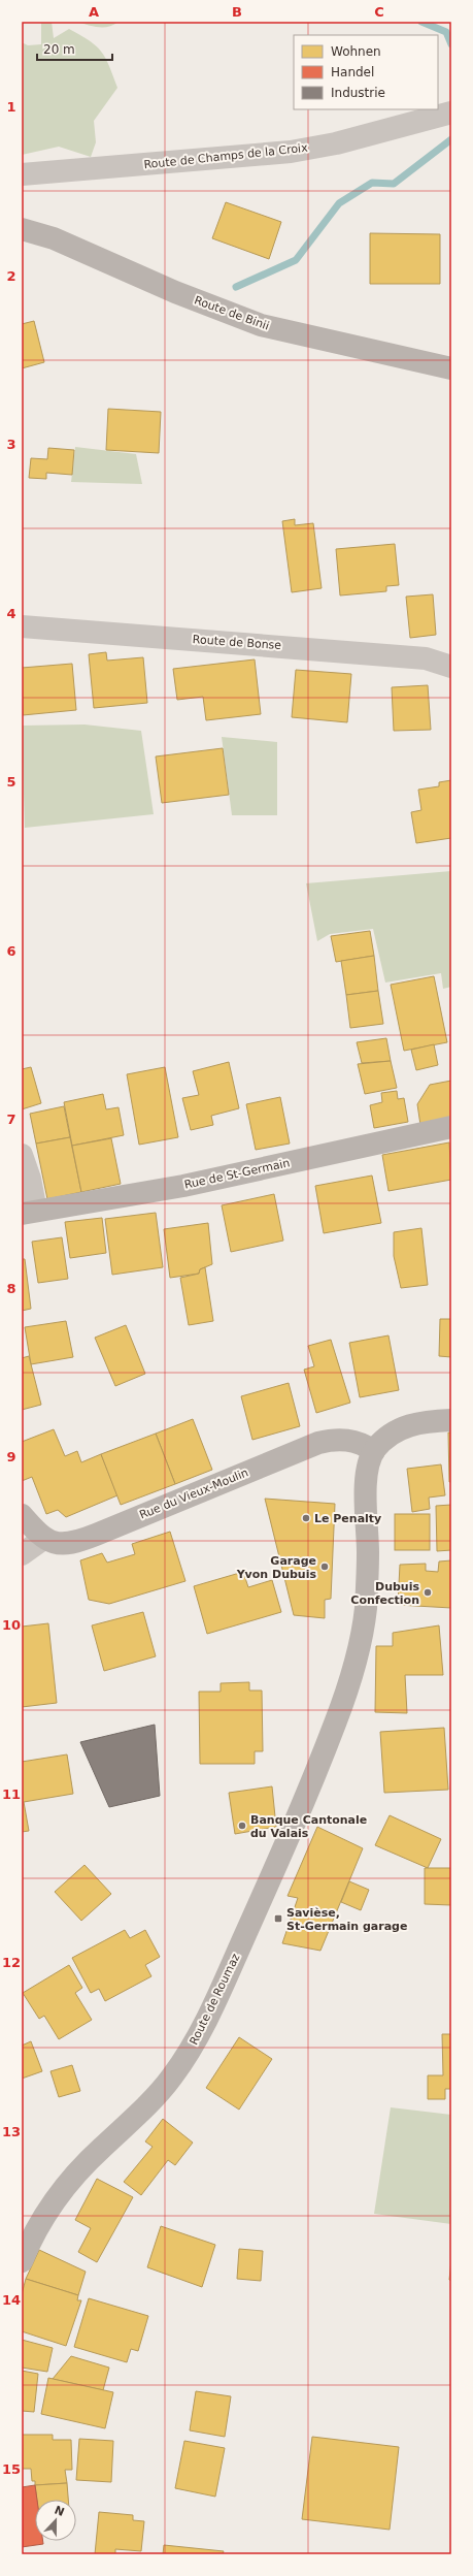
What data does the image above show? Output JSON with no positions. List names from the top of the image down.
{
  "streets": {
    "street": [
      "Route de Champs de la Croix",
      "Route de Binii",
      "Route de Bonse",
      "Rue de St-Germain",
      "Rue du Vieux-Moulin",
      "Route de Roumaz"
    ]
  },
  "crossings": [
    ["Rue du Vieux-Moulin", "Route de Roumaz"]
  ],
  "places": {
    "other": [
      "Le Penalty",
      "Garage Yvon Dubuis",
      "Dubuis Confection",
      "Banque Cantonale du Valais"
    ],
    "transit": ["Savièse, St-Germain garage"]
  },
  "legend": ["Wohnen", "Handel", "Industrie"],
  "scale_bar": "20 m",
  "north": "top",
  "grid": {
    "columns": ["A", "B", "C"],
    "rows": [
      "1",
      "2",
      "3",
      "4",
      "5",
      "6",
      "7",
      "8",
      "9",
      "10",
      "11",
      "12",
      "13",
      "14",
      "15"
    ]
  }
}
